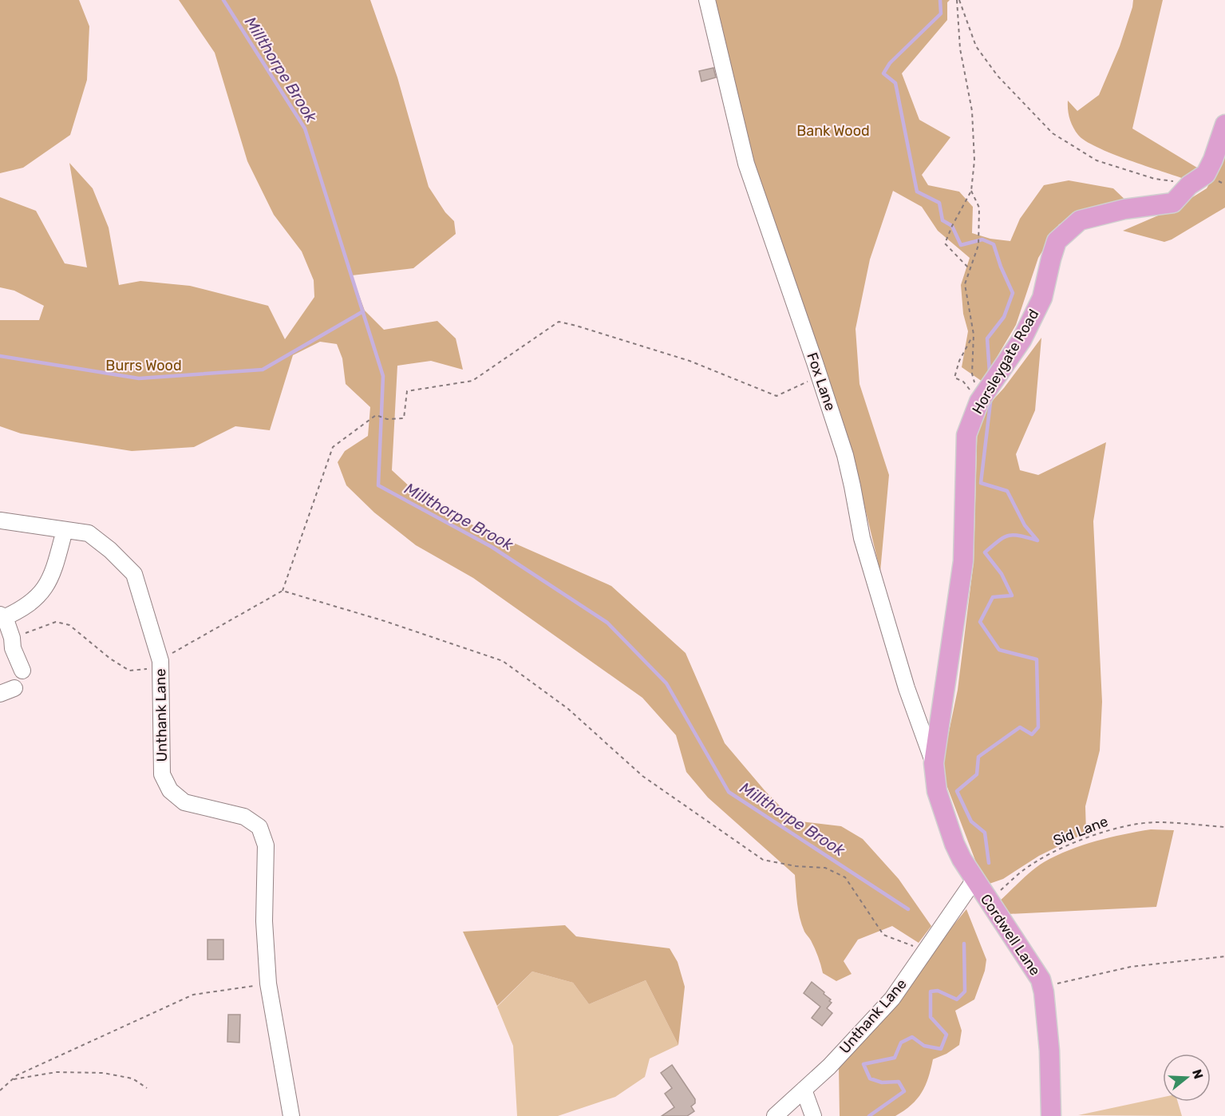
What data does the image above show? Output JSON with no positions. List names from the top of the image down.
{
  "streets": {
    "main road": ["Horsleygate Road", "Cordwell Lane"],
    "street": ["Fox Lane", "Unthank Lane"],
    "path": ["Sid Lane"]
  },
  "crossings": [
    ["Horsleygate Road", "Fox Lane"],
    ["Horsleygate Road", "Cordwell Lane"],
    ["Fox Lane", "Cordwell Lane"],
    ["Unthank Lane", "Cordwell Lane"],
    ["Sid Lane", "Cordwell Lane"]
  ],
  "water": ["Millthorpe Brook"],
  "parks": ["Bank Wood", "Burrs Wood"],
  "north": "right"
}
